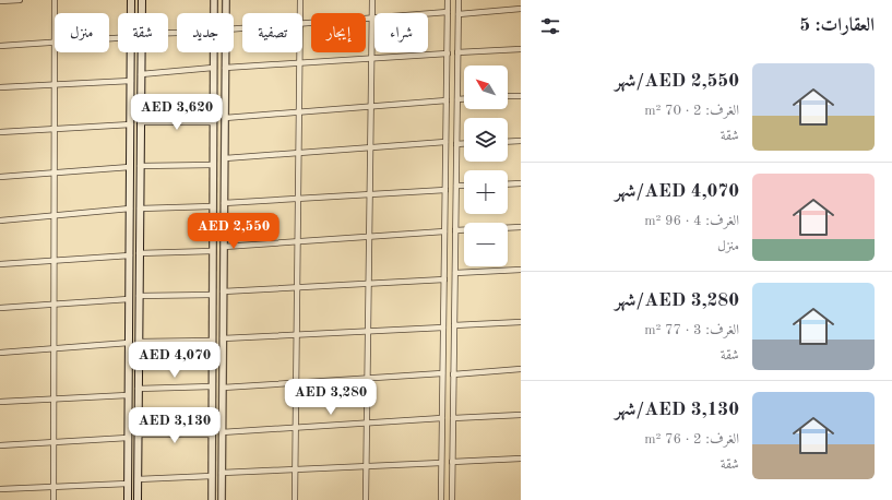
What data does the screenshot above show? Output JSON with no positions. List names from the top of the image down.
{
  "north": "top left",
  "page": {
    "heading": "العقارات: 5",
    "chip": [
      "شراء",
      "إيجار",
      "تصفية",
      "جديد",
      "شقة",
      "منزل"
    ],
    "list": [
      {
        "name": "AED 2,550/شهر",
        "note": "الغرف: 2 · 70 m² · شقة"
      },
      {
        "name": "AED 4,070/شهر",
        "note": "الغرف: 4 · 96 m² · منزل"
      },
      {
        "name": "AED 3,280/شهر",
        "note": "الغرف: 3 · 77 m² · شقة"
      },
      {
        "name": "AED 3,130/شهر",
        "note": "الغرف: 2 · 76 m² · شقة"
      }
    ],
    "map_buttons": ["+", "−"],
    "price": [
      "AED 3,620",
      "AED 2,550",
      "AED 4,070",
      "AED 3,280",
      "AED 3,130"
    ]
  }
}
